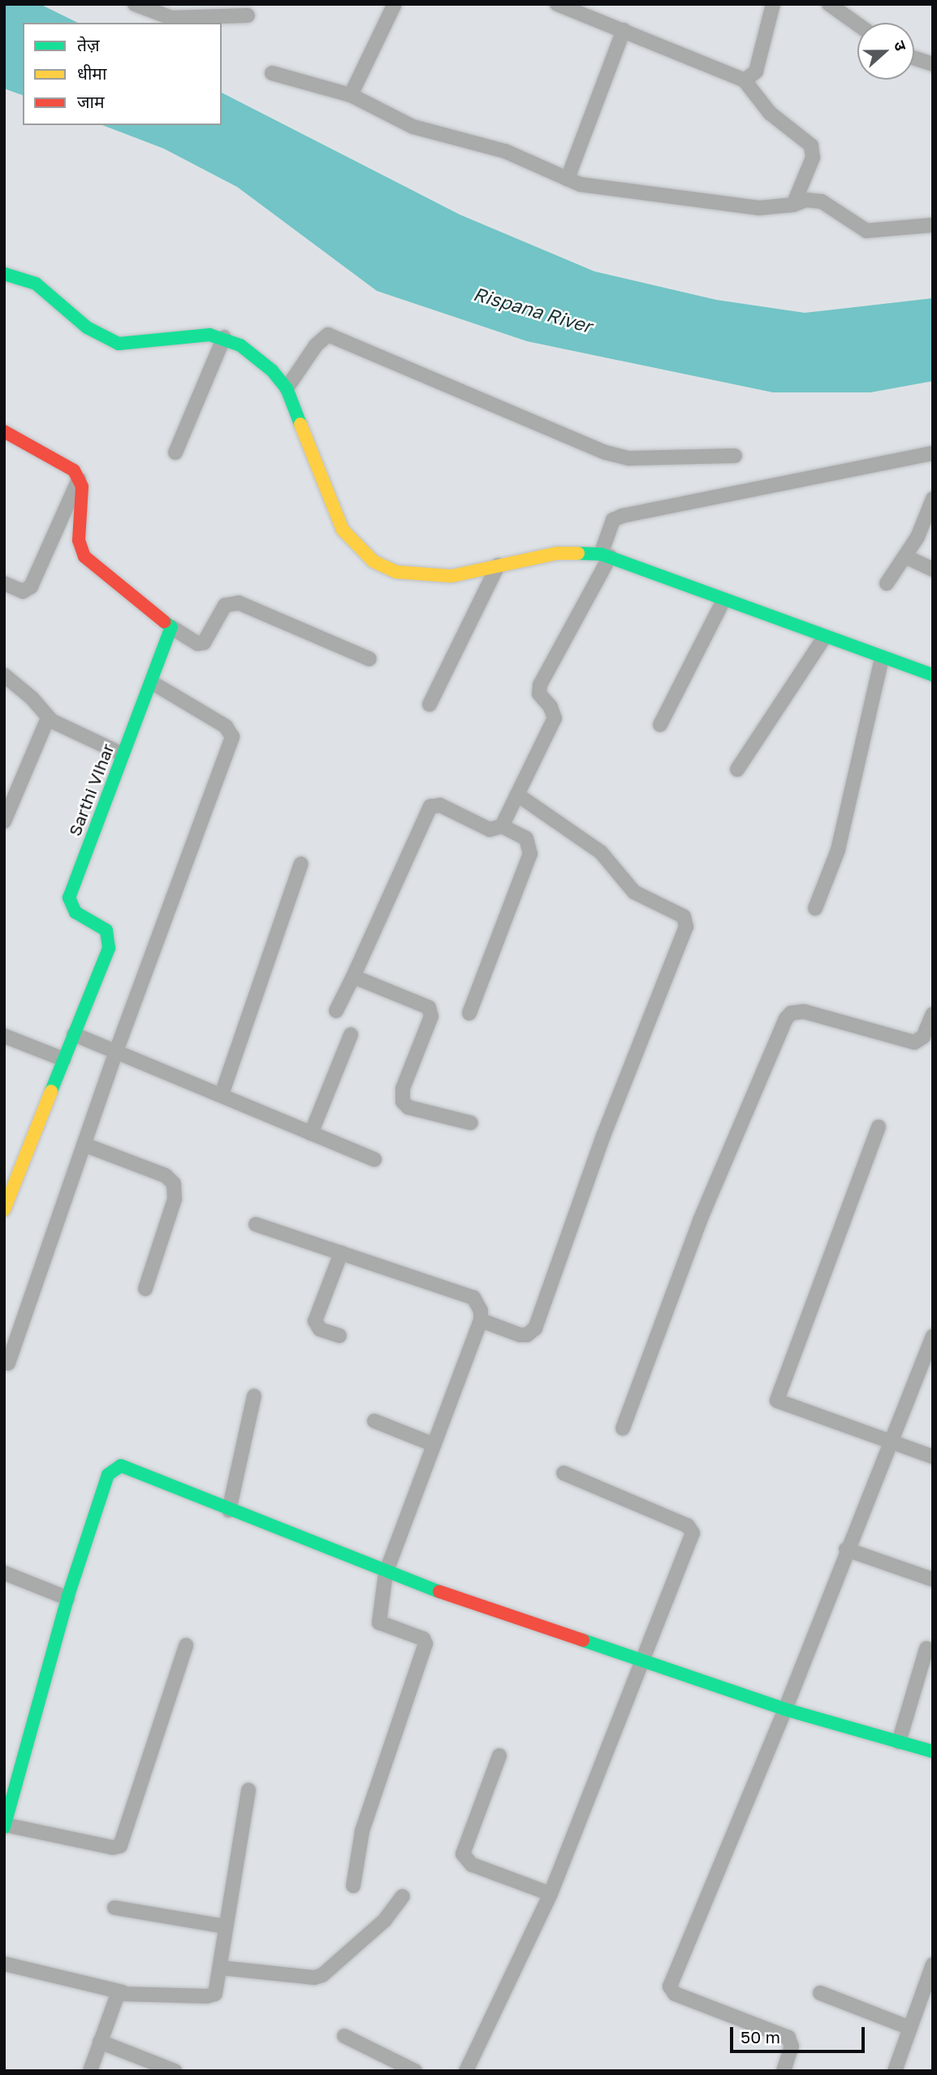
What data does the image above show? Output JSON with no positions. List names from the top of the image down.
{
  "streets": {
    "street": ["Sarthi VIhar"]
  },
  "water": ["Rispana River"],
  "legend": ["तेज़", "धीमा", "जाम"],
  "scale_bar": "50 m",
  "north": "right"
}
